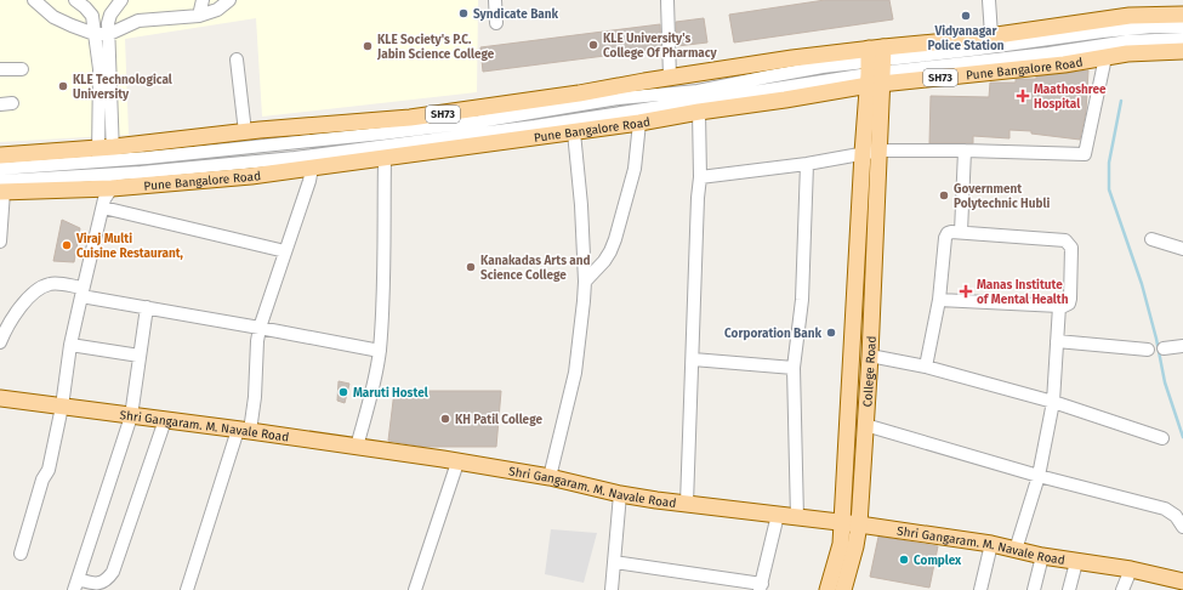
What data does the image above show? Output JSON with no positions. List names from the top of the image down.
{
  "streets": {
    "main road": [
      "Pune Bangalore Road",
      "SH73",
      "College Road",
      "Shri Gangaram. M. Navale Road"
    ]
  },
  "crossings": [
    ["Pune Bangalore Road", "College Road"],
    ["College Road", "Shri Gangaram. M. Navale Road"]
  ],
  "places": {
    "other": [
      "Syndicate Bank",
      "Vidyanagar Police Station",
      "KLE University's College Of Pharmacy",
      "KLE Society's P.C. Jabin Science College",
      "KLE Technological University",
      "Government Polytechnic Hubli",
      "Viraj Multi Cuisine Restaurant,",
      "Kanakadas Arts and Science College",
      "Corporation Bank",
      "Maruti Hostel",
      "KH Patil College",
      "Complex"
    ],
    "health": ["Maathoshree Hospital", "Manas Institute of Mental Health"]
  }
}
